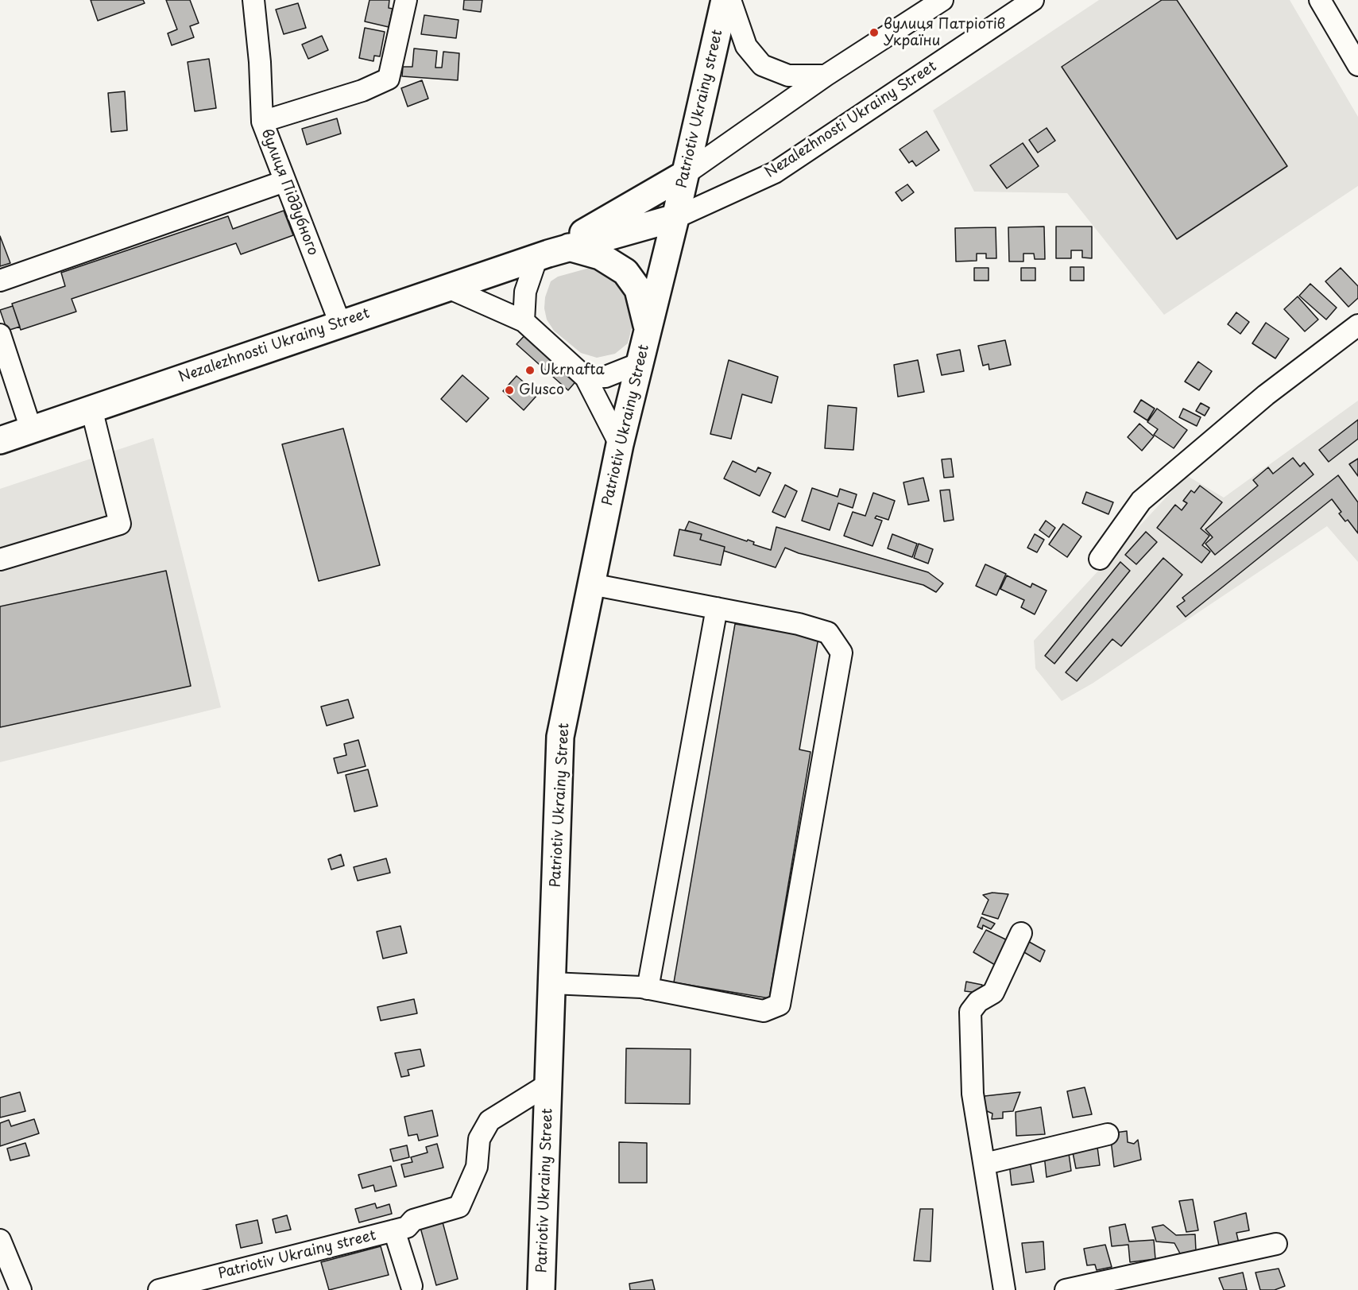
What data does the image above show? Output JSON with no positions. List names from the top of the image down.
{
  "streets": {
    "main road": ["Patriotiv Ukrainy street", "Nezalezhnosti Ukrainy Street", "Patriotiv Ukrainy Street"],
    "street": ["вулиця Піддубного"]
  },
  "crossings": [
    ["Patriotiv Ukrainy street", "Nezalezhnosti Ukrainy Street"],
    ["Patriotiv Ukrainy street", "Patriotiv Ukrainy Street"],
    ["Nezalezhnosti Ukrainy Street", "вулиця Піддубного"],
    ["Nezalezhnosti Ukrainy Street", "Patriotiv Ukrainy Street"]
  ],
  "places": ["вулиця Патріотів України", "Ukrnafta", "Glusco"]
}
